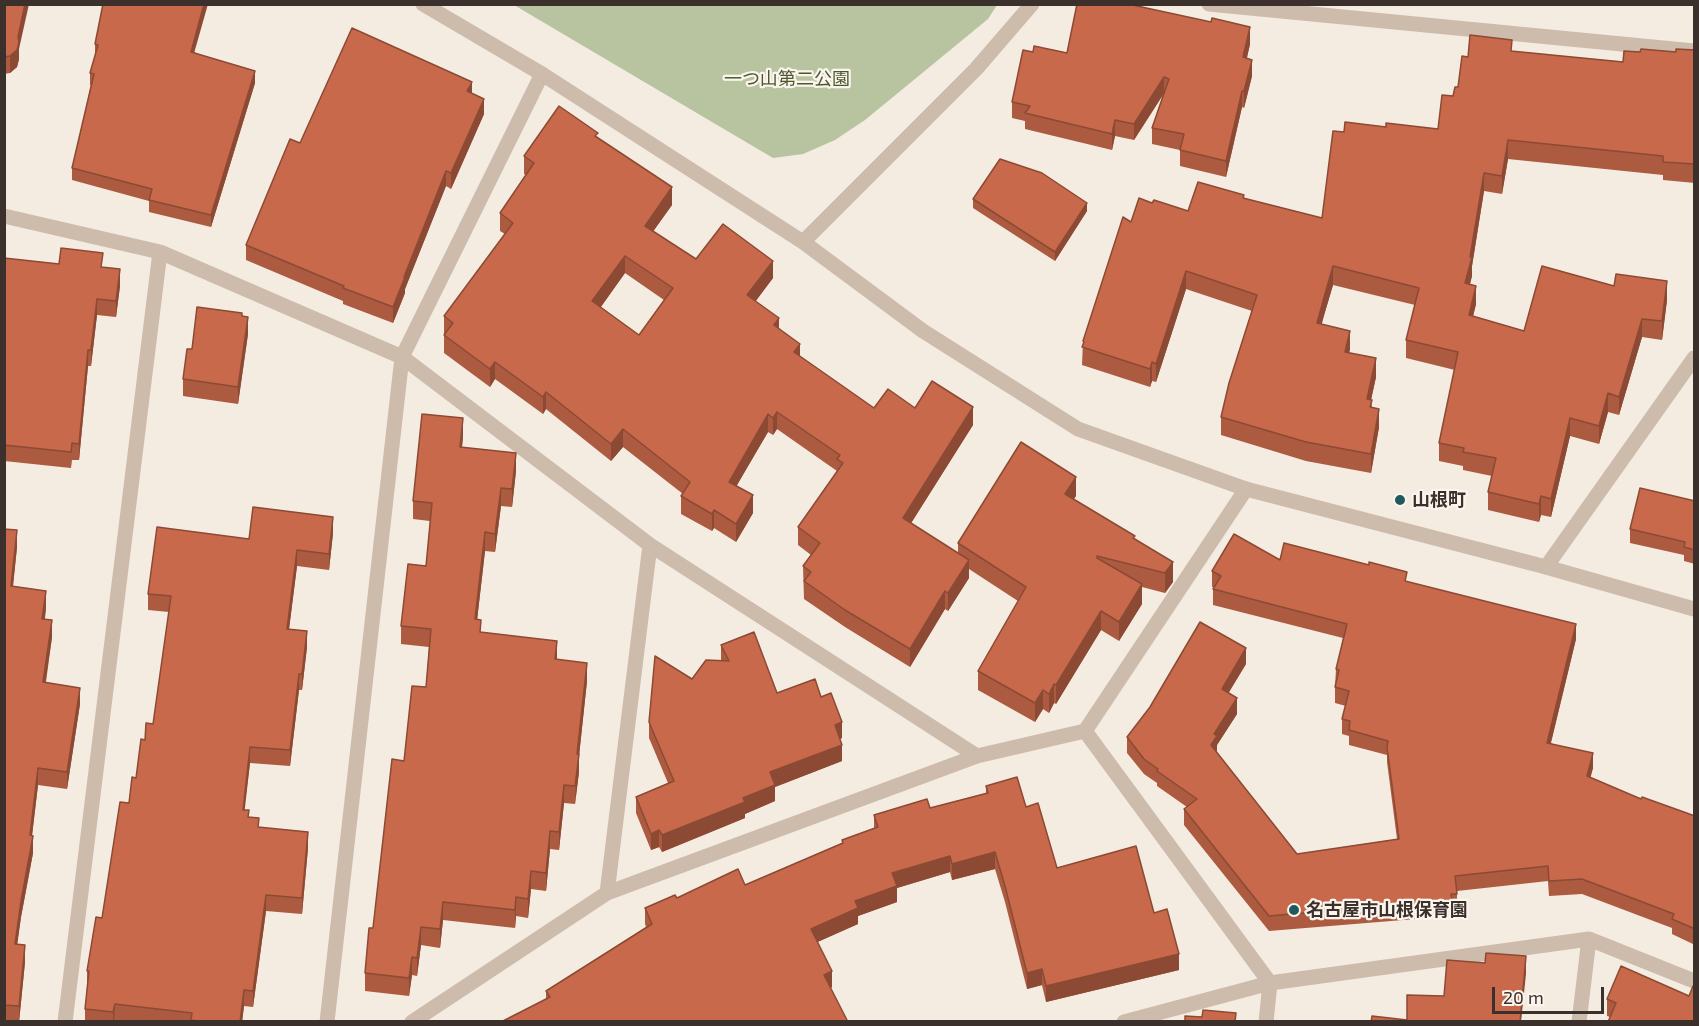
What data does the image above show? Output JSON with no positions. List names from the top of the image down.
{
  "parks": ["一つ山第二公園"],
  "places": ["山根町", "名古屋市山根保育園"],
  "scale_bar": "20 m"
}
